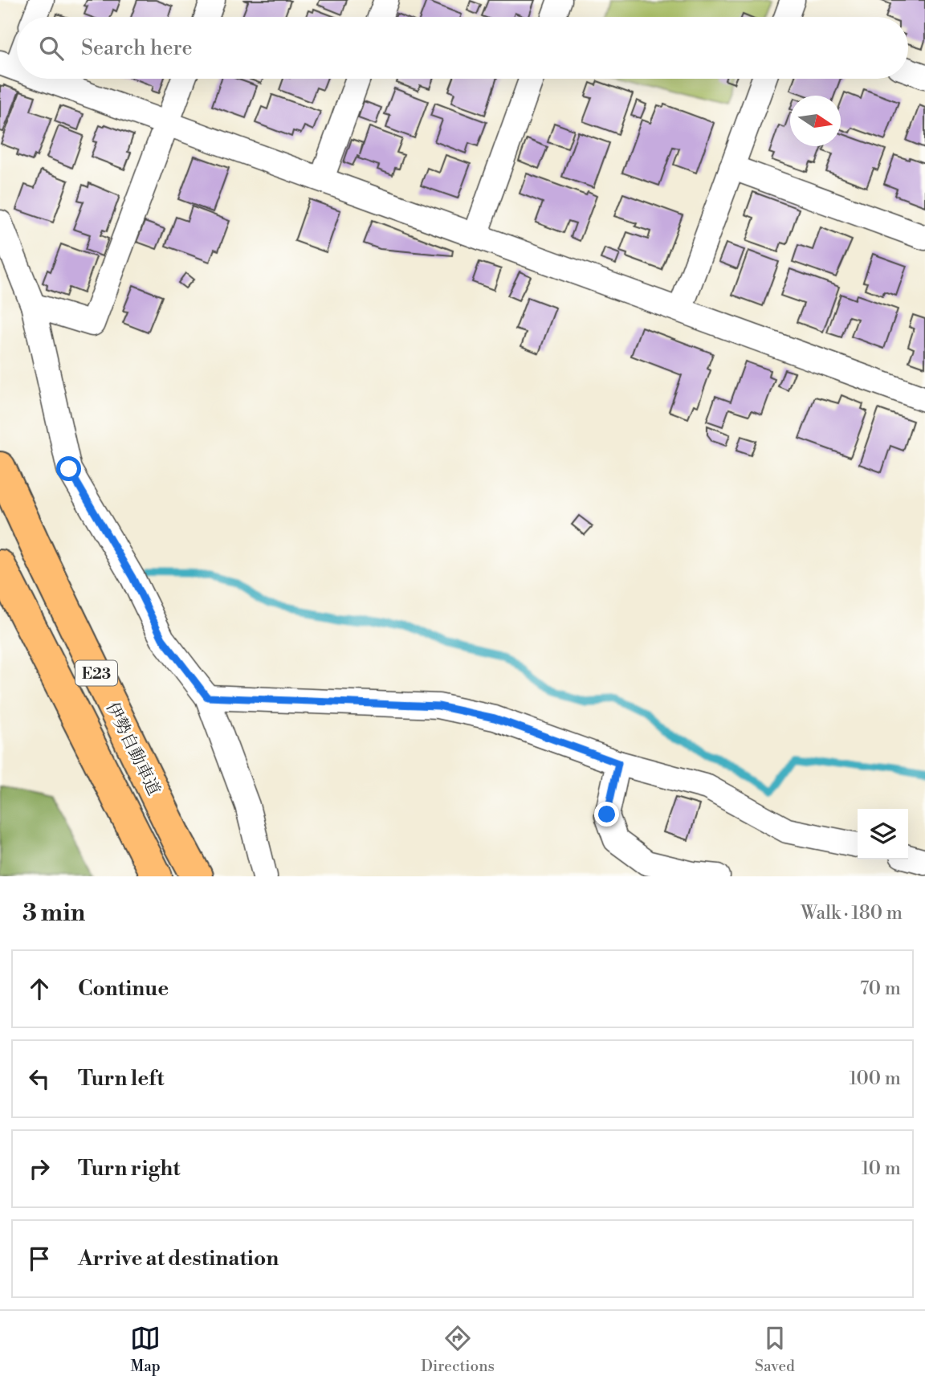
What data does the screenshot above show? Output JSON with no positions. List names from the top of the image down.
{
  "streets": {
    "highway": ["E23", "伊勢自動車道"]
  },
  "north": "right",
  "page": {
    "search": "Search here",
    "heading": ["3 min", "Walk · 180 m"],
    "list": [
      ["Continue", "70 m"],
      ["Turn left", "100 m"],
      ["Turn right", "10 m"],
      "Arrive at destination"
    ],
    "nav": ["Map", "Directions", "Saved"]
  }
}
